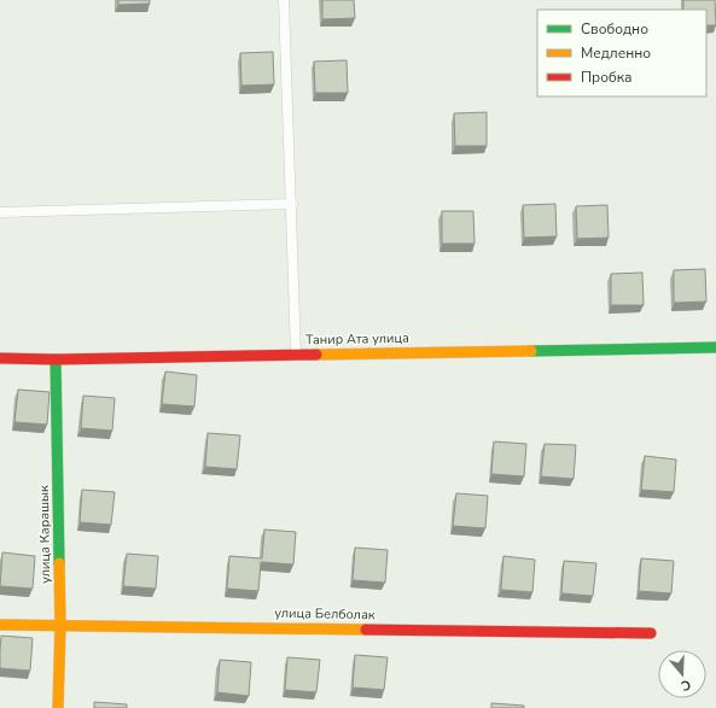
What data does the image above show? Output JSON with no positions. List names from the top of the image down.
{
  "streets": {
    "street": ["Танир Ата улица", "улица Карашык", "улица Белболак"]
  },
  "crossings": [
    ["Танир Ата улица", "улица Карашык"],
    ["улица Карашык", "улица Белболак"]
  ],
  "legend": ["Свободно", "Медленно", "Пробка"],
  "north": "bottom"
}
